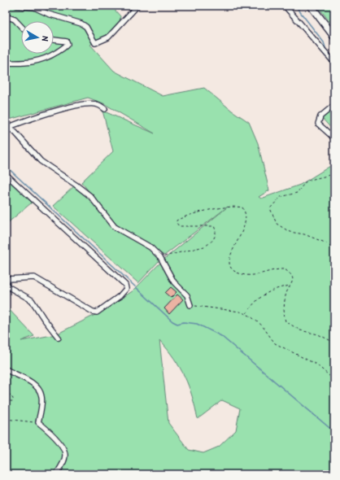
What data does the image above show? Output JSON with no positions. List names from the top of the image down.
{
  "north": "right"
}
